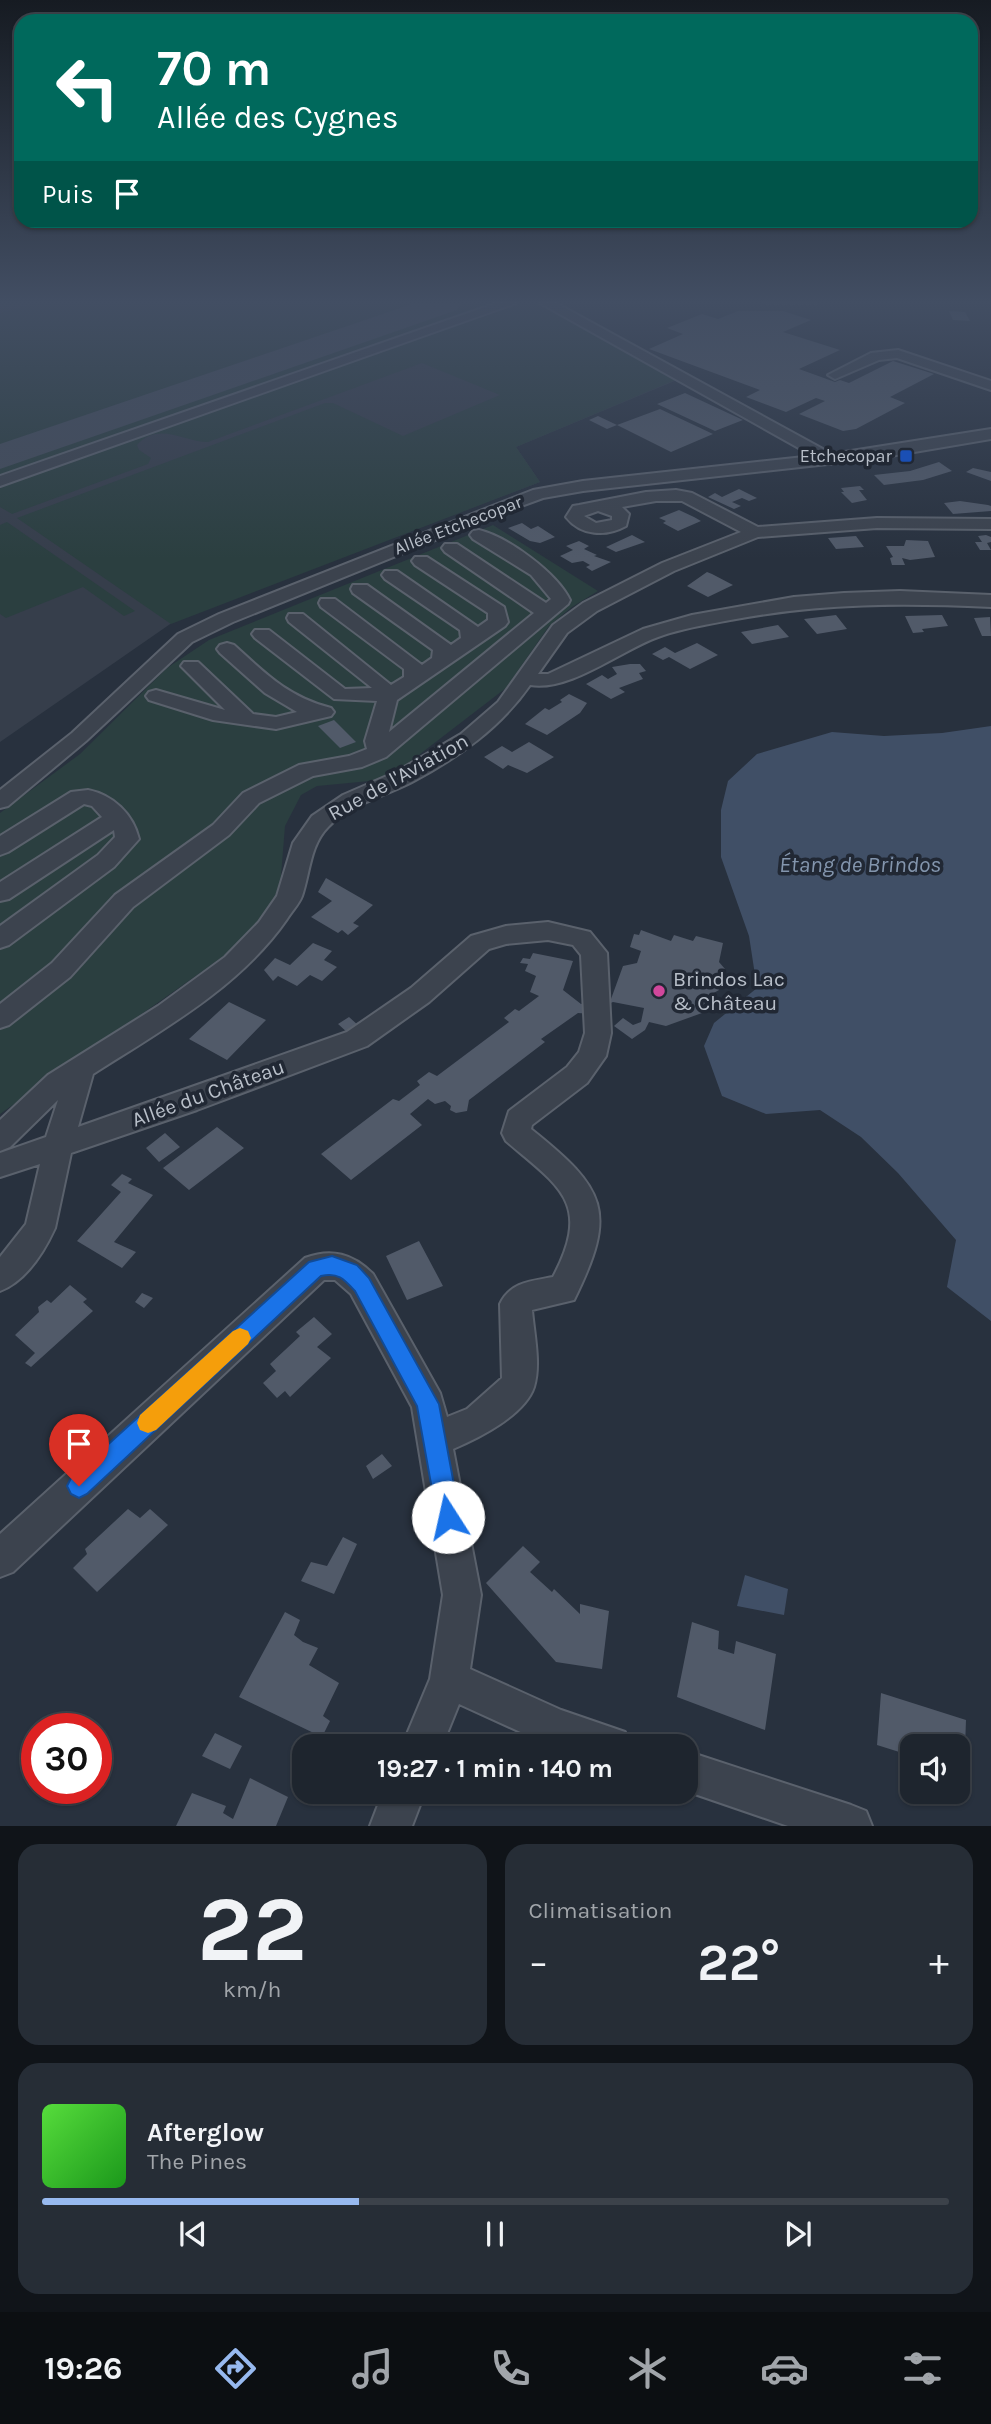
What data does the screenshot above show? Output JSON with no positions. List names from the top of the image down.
{
  "streets": {
    "street": ["Allée Etchecopar", "Rue de l'Aviation", "Allée du Château"]
  },
  "water": ["Étang de Brindos"],
  "places": {
    "transit": ["Etchecopar"],
    "other": ["Brindos Lac & Château"]
  },
  "page": {
    "turn": ["70 m", "Allée des Cygnes"],
    "then": "Puis",
    "limit": "30",
    "trip": "19:27 · 1 min · 140 m",
    "tile": [
      ["22", "km/h"],
      "Climatisation"
    ],
    "heat": ["−", "22°", "+"],
    "song": ["Afterglow", "The Pines"],
    "tabs": "19:26"
  }
}
